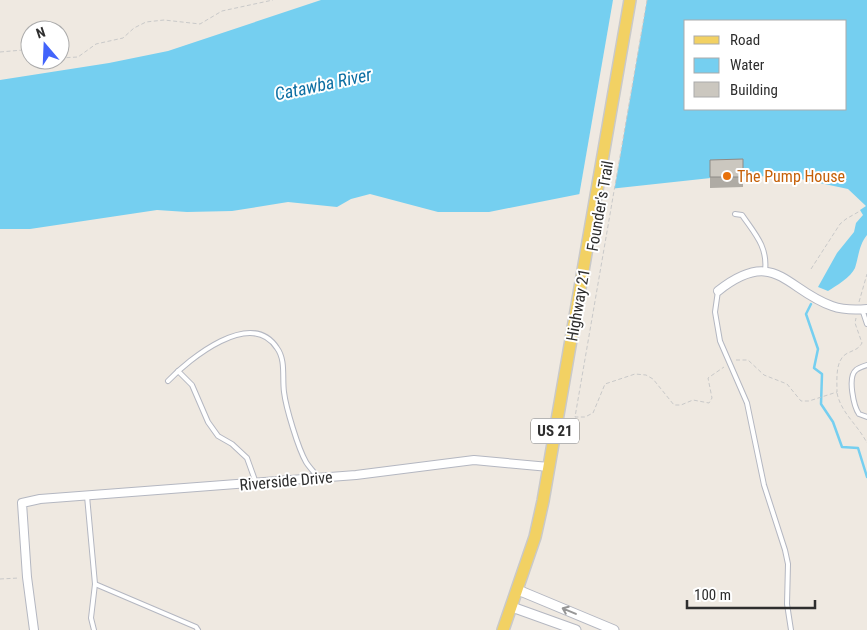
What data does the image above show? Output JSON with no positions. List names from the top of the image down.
{
  "streets": {
    "main road": ["Highway 21", "US 21"],
    "street": ["Riverside Drive"],
    "path": ["Founder's Trail"]
  },
  "crossings": [
    ["Highway 21", "US 21"],
    ["Highway 21", "Riverside Drive"]
  ],
  "water": ["Catawba River"],
  "places": ["The Pump House"],
  "legend": ["Road", "Water", "Building"],
  "scale_bar": "100 m",
  "north": "top"
}
